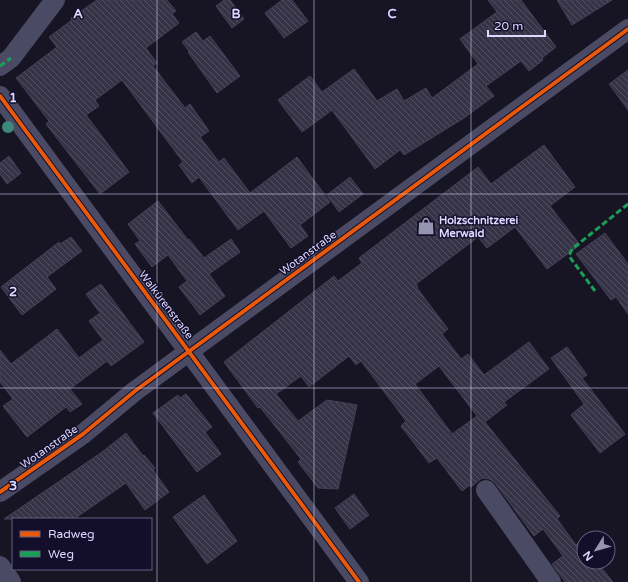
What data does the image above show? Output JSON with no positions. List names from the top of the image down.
{
  "streets": {
    "street": ["Wotanstraße", "Walkürenstraße"]
  },
  "crossings": [
    ["Wotanstraße", "Walkürenstraße"]
  ],
  "places": {
    "shop": ["Holzschnitzerei Merwald"]
  },
  "legend": ["Radweg", "Weg"],
  "scale_bar": "20 m",
  "north": "bottom left",
  "grid": {
    "columns": ["A", "B", "C"],
    "rows": ["1", "2", "3"]
  }
}
